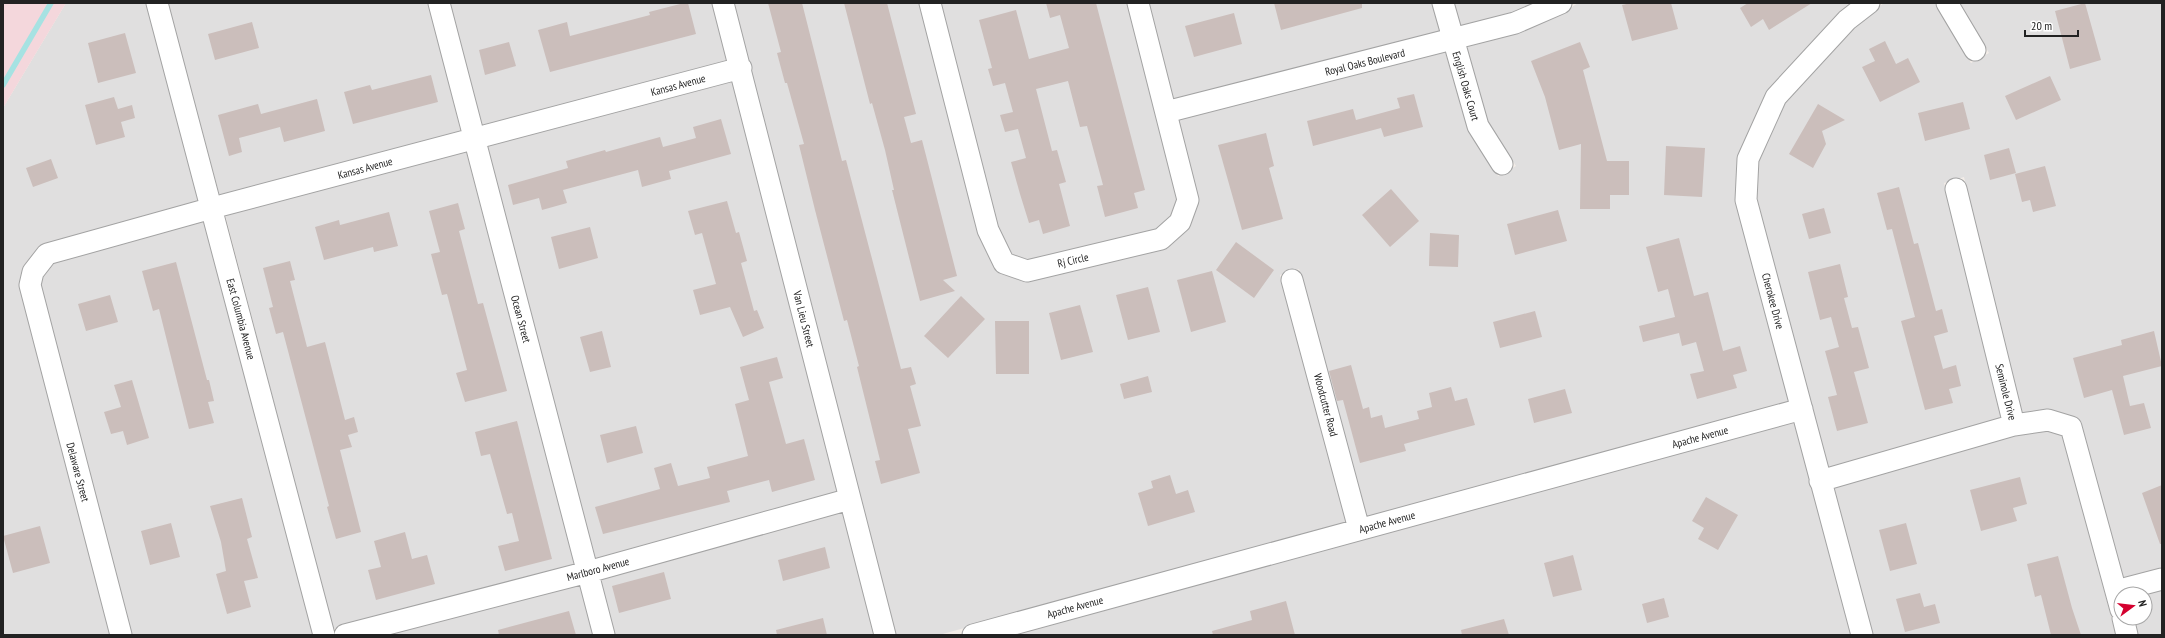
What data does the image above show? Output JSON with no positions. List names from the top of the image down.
{
  "streets": {
    "street": [
      "Royal Oaks Boulevard",
      "Kansas Avenue",
      "English Oaks Court",
      "Rj Circle",
      "Cherokee Drive",
      "East Columbia Avenue",
      "Ocean Street",
      "Van Lieu Street",
      "Seminole Drive",
      "Woodcutter Road",
      "Apache Avenue",
      "Delaware Street",
      "Marlboro Avenue"
    ]
  },
  "crossings": [
    ["Royal Oaks Boulevard", "English Oaks Court"],
    ["Royal Oaks Boulevard", "Rj Circle"],
    ["Kansas Avenue", "East Columbia Avenue"],
    ["Kansas Avenue", "Ocean Street"],
    ["Kansas Avenue", "Van Lieu Street"],
    ["Kansas Avenue", "Delaware Street"],
    ["Cherokee Drive", "Apache Avenue"],
    ["Ocean Street", "Marlboro Avenue"],
    ["Van Lieu Street", "Marlboro Avenue"],
    ["Woodcutter Road", "Apache Avenue"]
  ],
  "scale_bar": "20 m",
  "north": "right"
}
